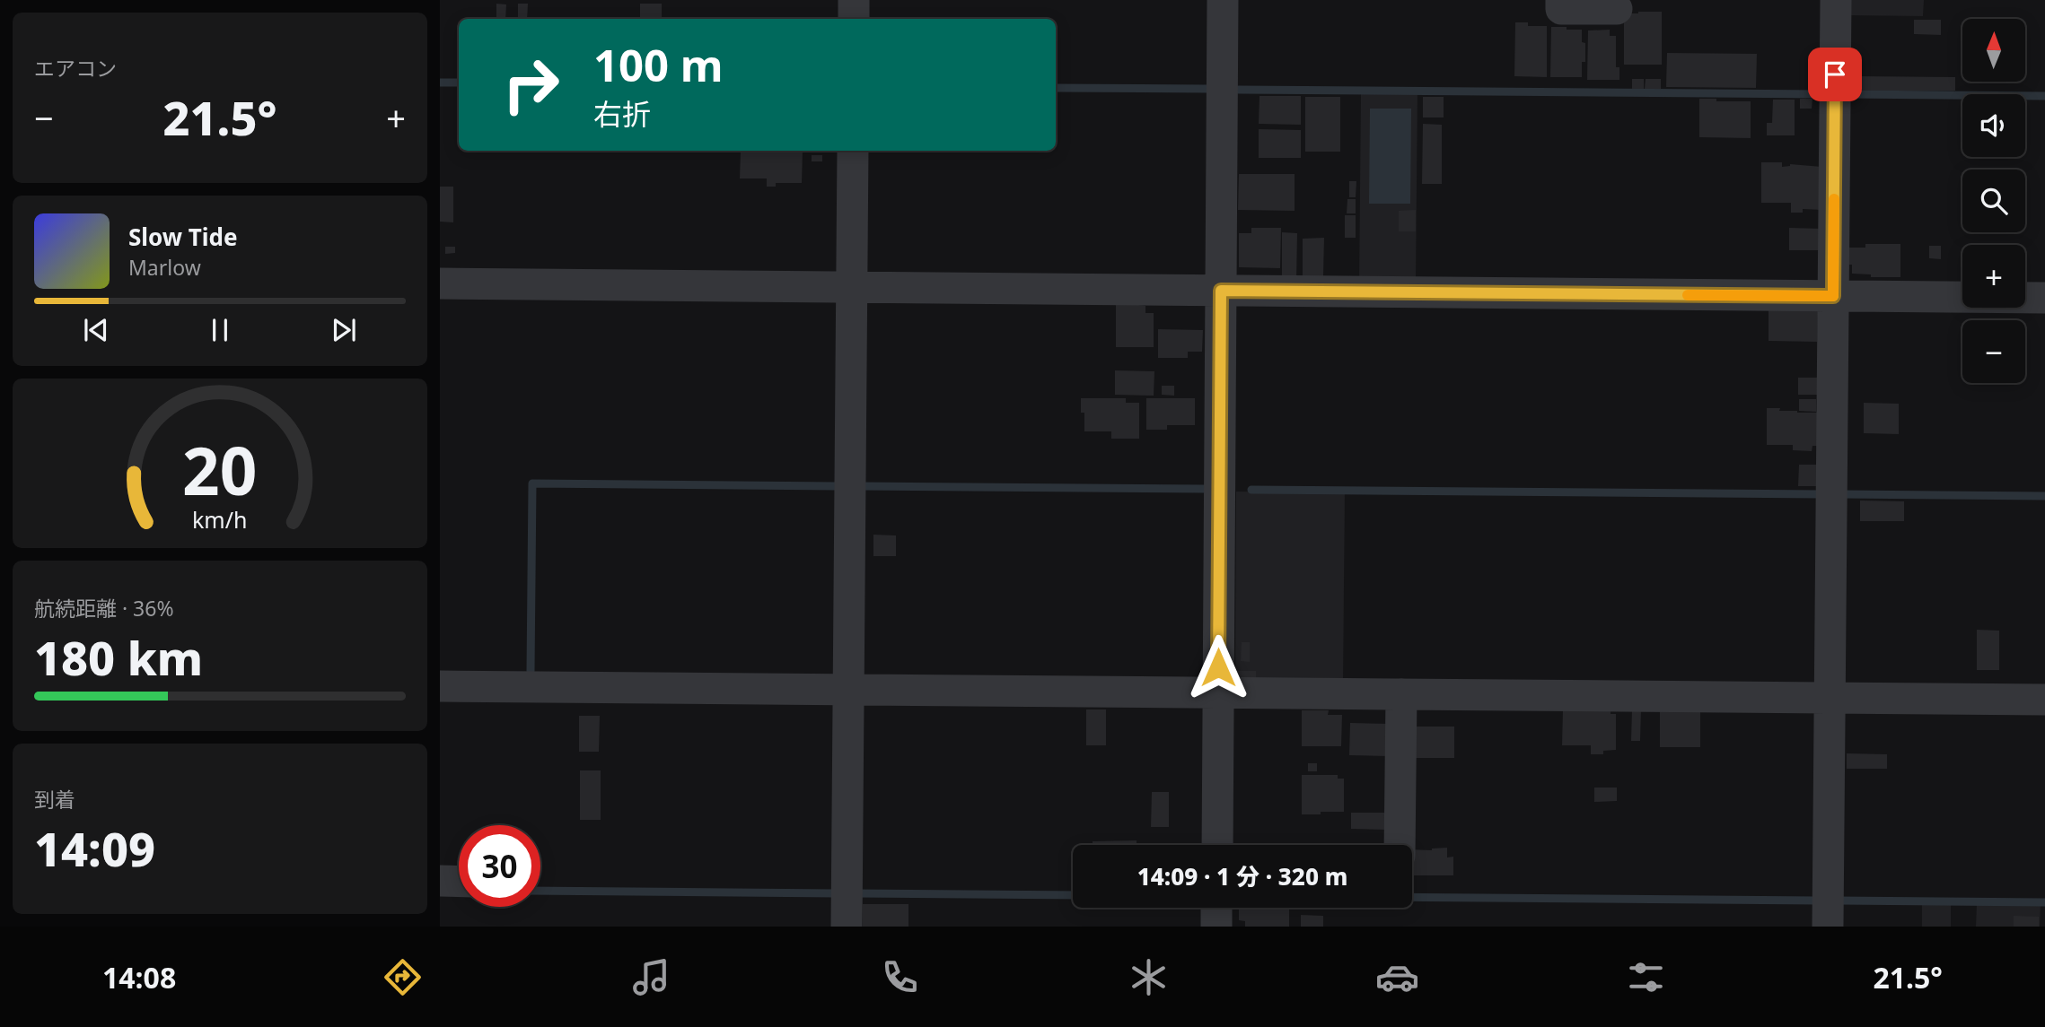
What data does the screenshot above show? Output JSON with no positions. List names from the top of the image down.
{
  "north": "top",
  "page": {
    "tile": [
      "エアコン",
      ["航続距離 · 36%", "180 km"],
      ["到着", "14:09"]
    ],
    "map_buttons": ["+", "−"],
    "turn": ["100 m", "右折"],
    "heat": ["−", "21.5°", "+"],
    "song": ["Slow Tide", "Marlow"],
    "limit": "30",
    "trip": "14:09 · 1 分 · 320 m",
    "tabs": ["14:08", "21.5°"],
    "gauge": ["20", "km/h"]
  }
}
